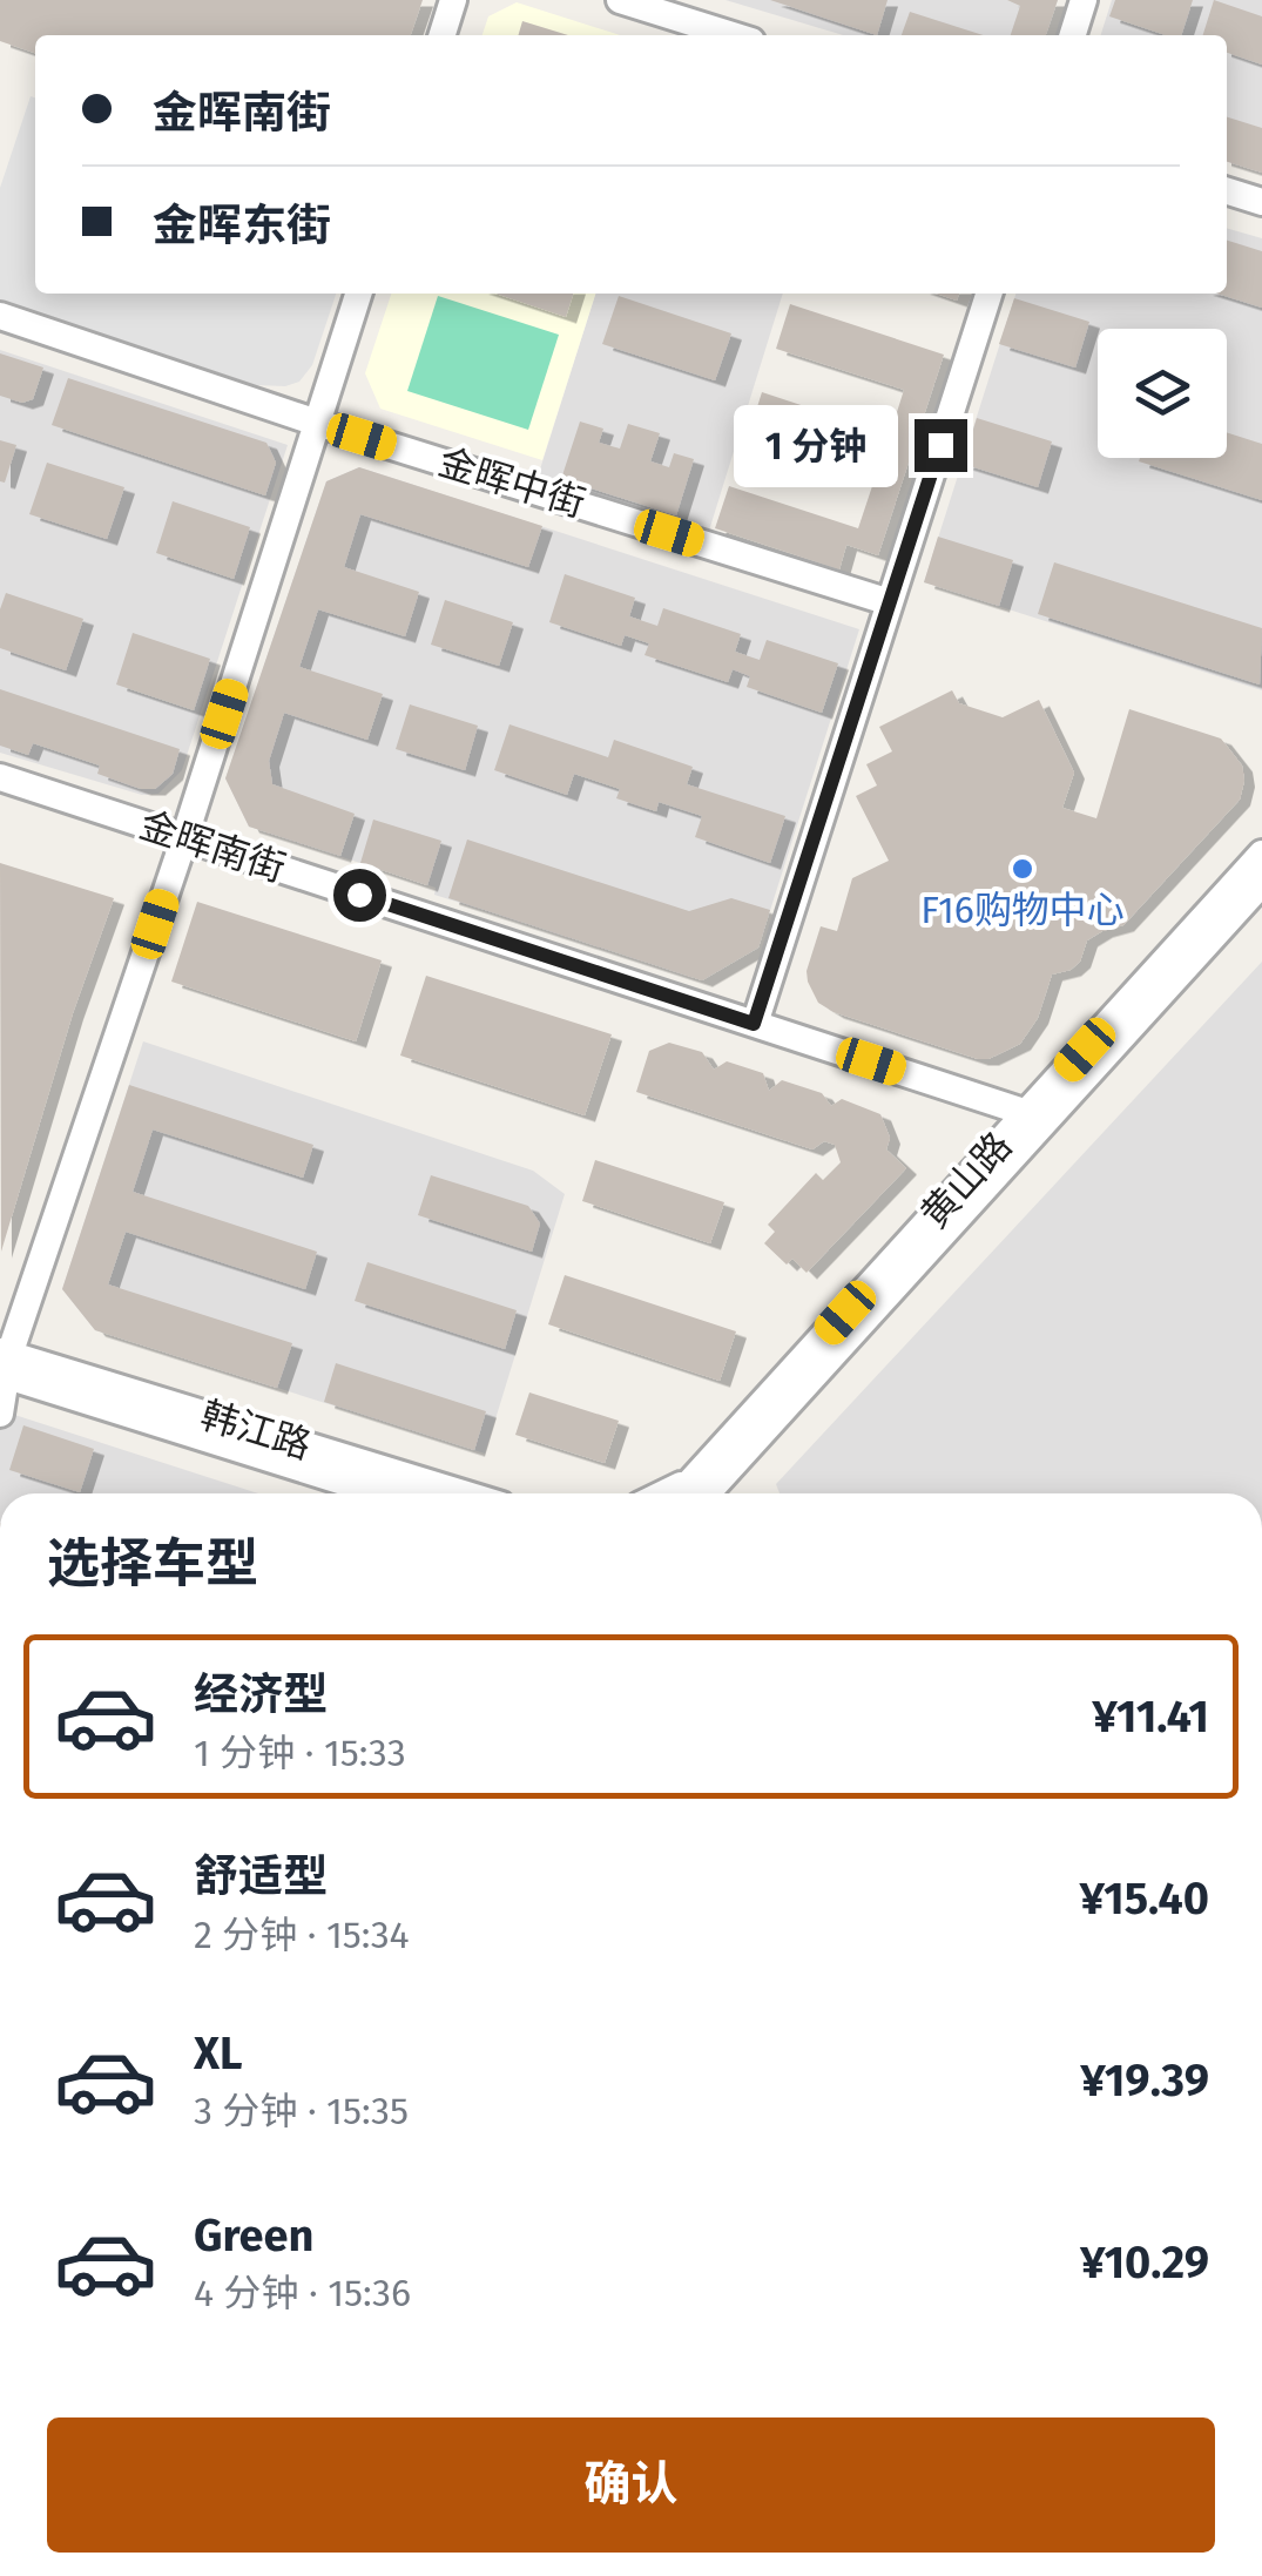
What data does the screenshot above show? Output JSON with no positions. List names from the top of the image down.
{
  "streets": {
    "street": [
      "金晖中街",
      "金晖南街",
      "黄山路",
      "韩江路"
    ]
  },
  "crossings": [
    ["金晖南街", "黄山路"]
  ],
  "places": ["F16购物中心"],
  "page": {
    "banner": ["金晖南街", "金晖东街"],
    "bubble": "1 分钟",
    "heading": "选择车型",
    "list": [
      {
        "name": "经济型",
        "note": "1 分钟 · 15:33",
        "value": "¥11.41"
      },
      {
        "name": "舒适型",
        "note": "2 分钟 · 15:34",
        "value": "¥15.40"
      },
      {
        "name": "XL",
        "note": "3 分钟 · 15:35",
        "value": "¥19.39"
      },
      {
        "name": "Green",
        "note": "4 分钟 · 15:36",
        "value": "¥10.29"
      }
    ],
    "buttons": "确认"
  }
}
